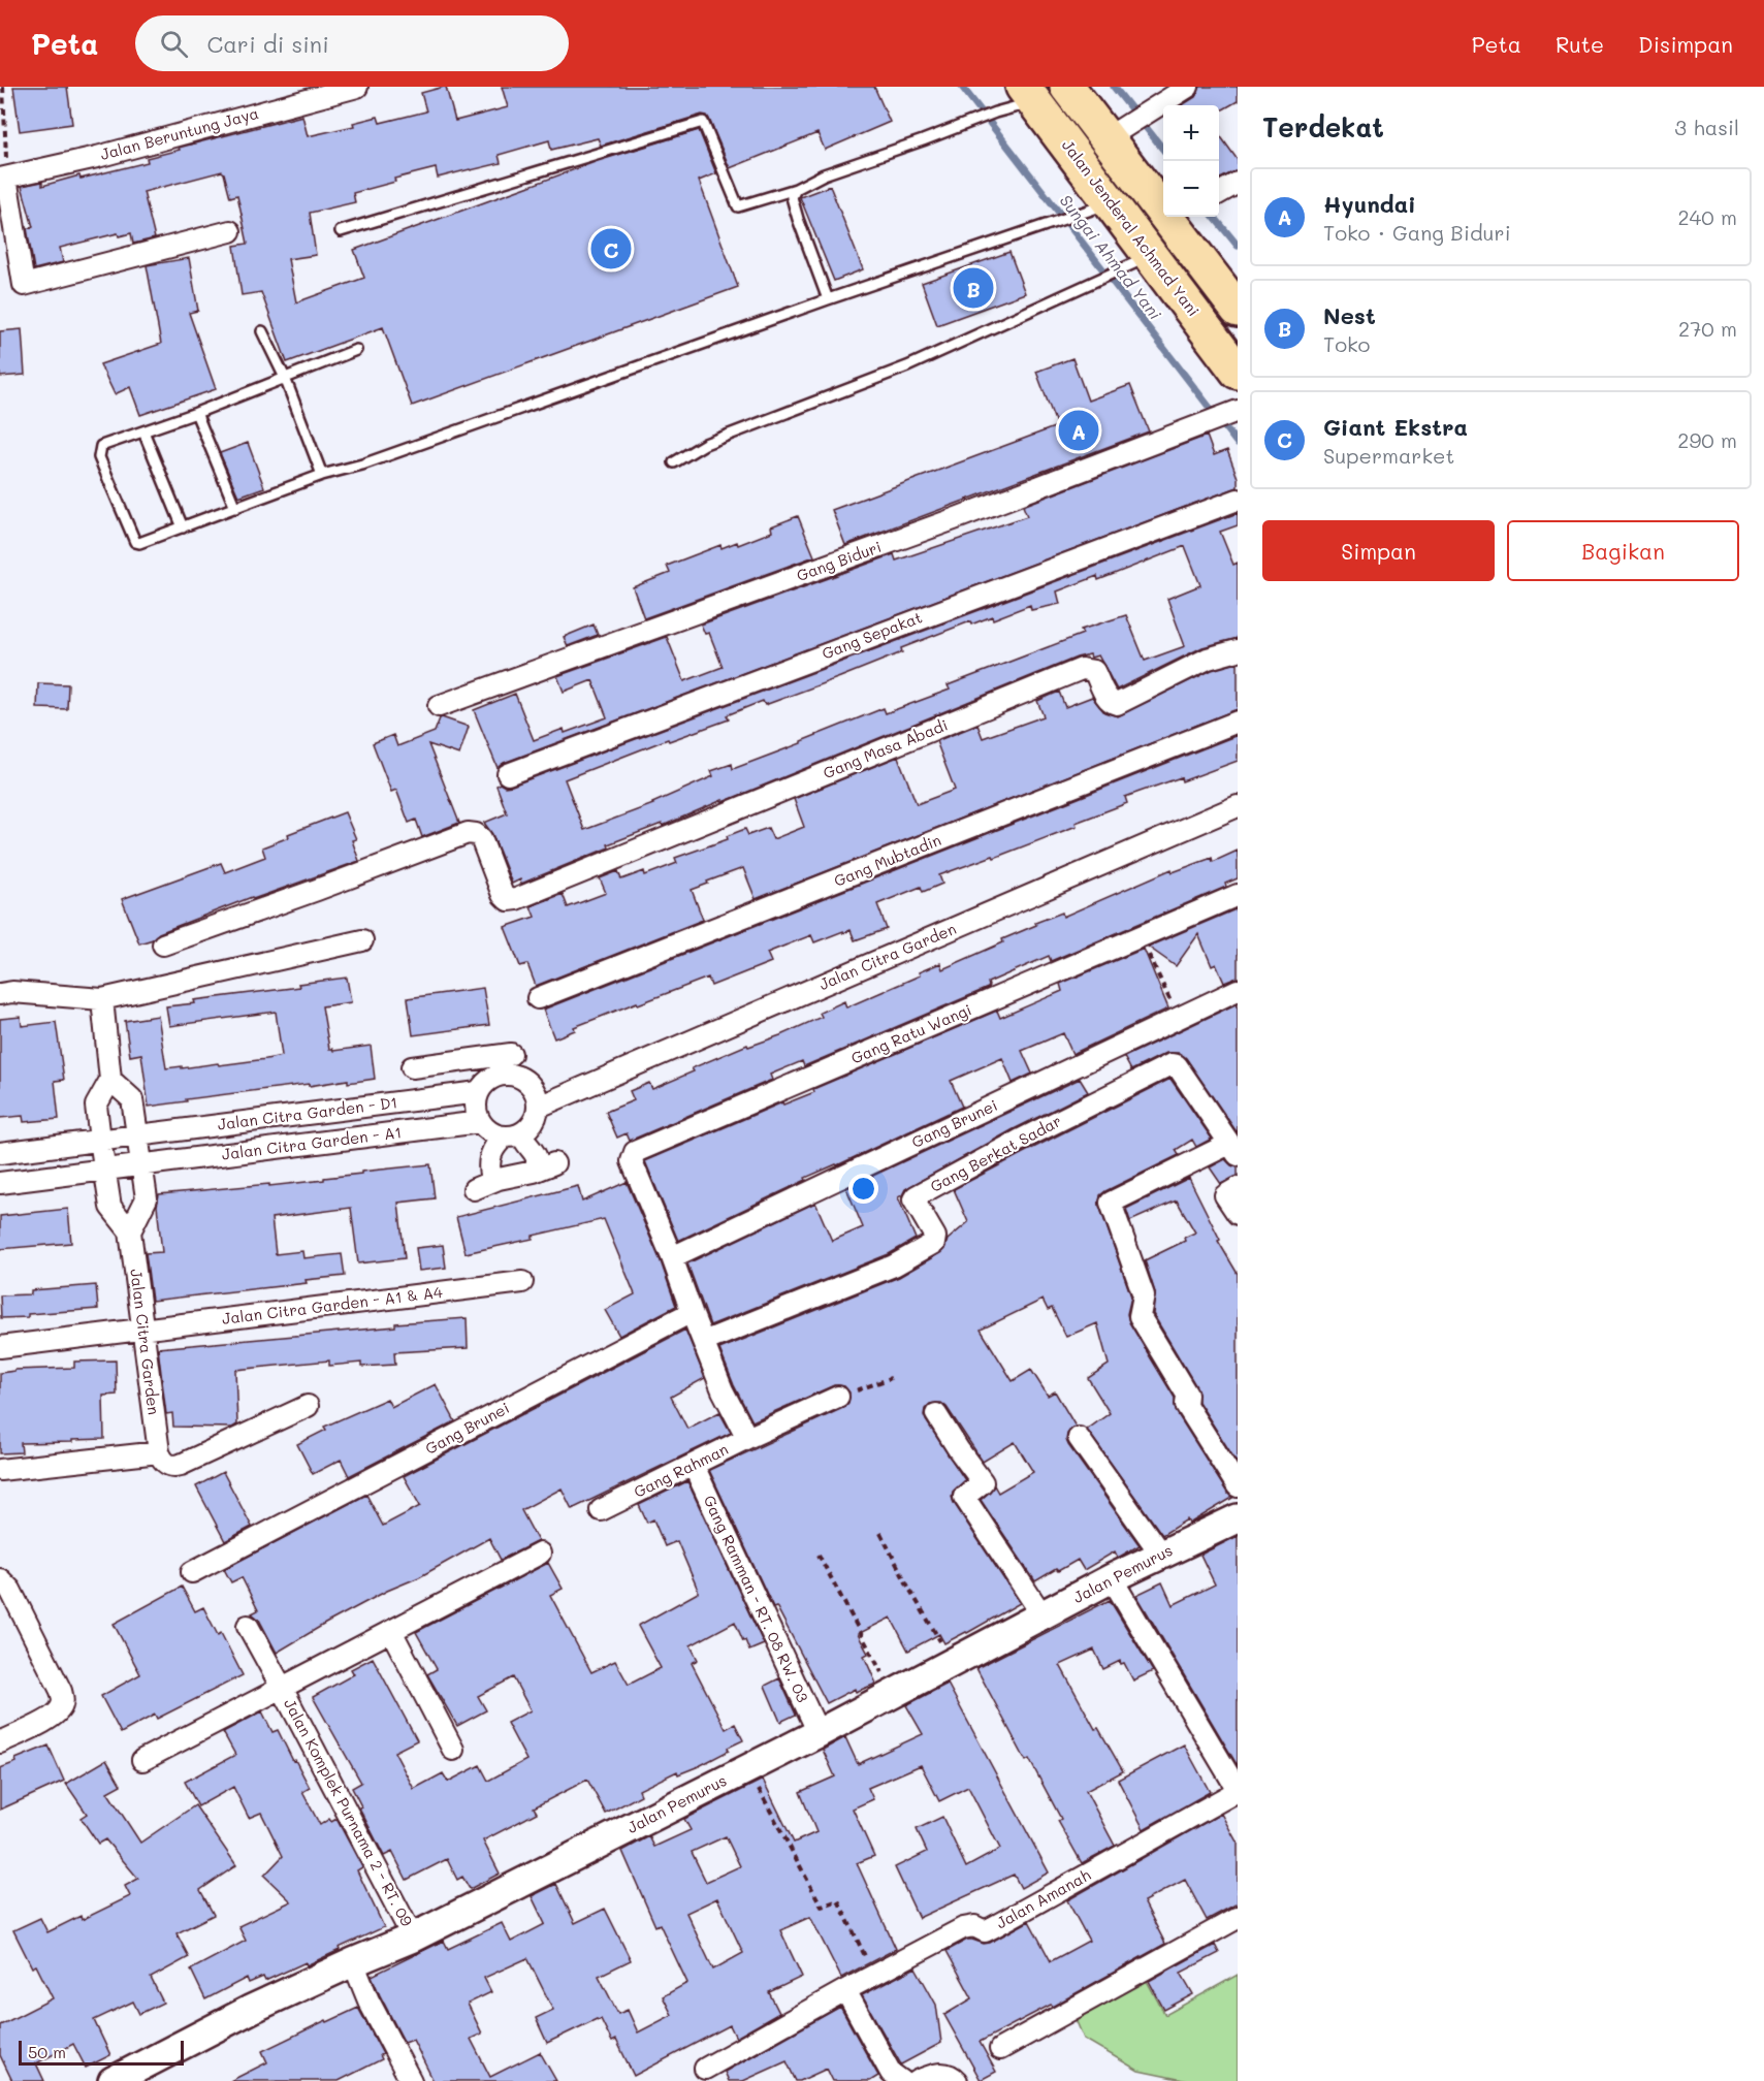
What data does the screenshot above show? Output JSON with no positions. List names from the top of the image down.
{
  "streets": {
    "highway": ["Jalan Jenderal Achmad Yani"],
    "street": [
      "Jalan Beruntung Jaya",
      "Gang Biduri",
      "Gang Sepakat",
      "Gang Masa Abadi",
      "Gang Mubtadin",
      "Jalan Citra Garden",
      "Gang Ratu Wangi",
      "Jalan Citra Garden - D1",
      "Gang Brunei",
      "Jalan Citra Garden - A1",
      "Gang Berkat Sadar",
      "Jalan Citra Garden - A1 & A4",
      "Gang Rahman",
      "Jalan Pemurus",
      "Gang Ramman - RT. 08 RW. 03",
      "Jalan Komplek Purnama 2 - RT. 09",
      "Jalan Amanah"
    ]
  },
  "crossings": [
    ["Jalan Citra Garden", "Jalan Citra Garden - D1"],
    ["Jalan Citra Garden", "Jalan Citra Garden - A1"],
    ["Jalan Citra Garden", "Jalan Citra Garden - A1 & A4"],
    ["Gang Ratu Wangi", "Gang Brunei"],
    ["Jalan Citra Garden - D1", "Jalan Citra Garden - A1"],
    ["Gang Brunei", "Gang Rahman"],
    ["Gang Rahman", "Gang Ramman - RT. 08 RW. 03"],
    ["Jalan Pemurus", "Gang Ramman - RT. 08 RW. 03"],
    ["Jalan Pemurus", "Jalan Komplek Purnama 2 - RT. 09"],
    ["Jalan Pemurus", "Jalan Amanah"]
  ],
  "water": ["Sungai Ahmad Yani"],
  "scale_bar": "50 m",
  "page": {
    "header": "Peta",
    "search": "Cari di sini",
    "nav": ["Peta", "Rute", "Disimpan"],
    "heading": ["Terdekat", "3 hasil"],
    "map_buttons": ["+", "−"],
    "list": [
      {
        "mark": "A",
        "name": "Hyundai",
        "note": "Toko · Gang Biduri",
        "value": "240 m"
      },
      {
        "mark": "B",
        "name": "Nest",
        "note": "Toko",
        "value": "270 m"
      },
      {
        "mark": "C",
        "name": "Giant Ekstra",
        "note": "Supermarket",
        "value": "290 m"
      }
    ],
    "pins": ["C", "B", "A"],
    "buttons": ["Simpan", "Bagikan"],
    "scale": "50 m"
  }
}
